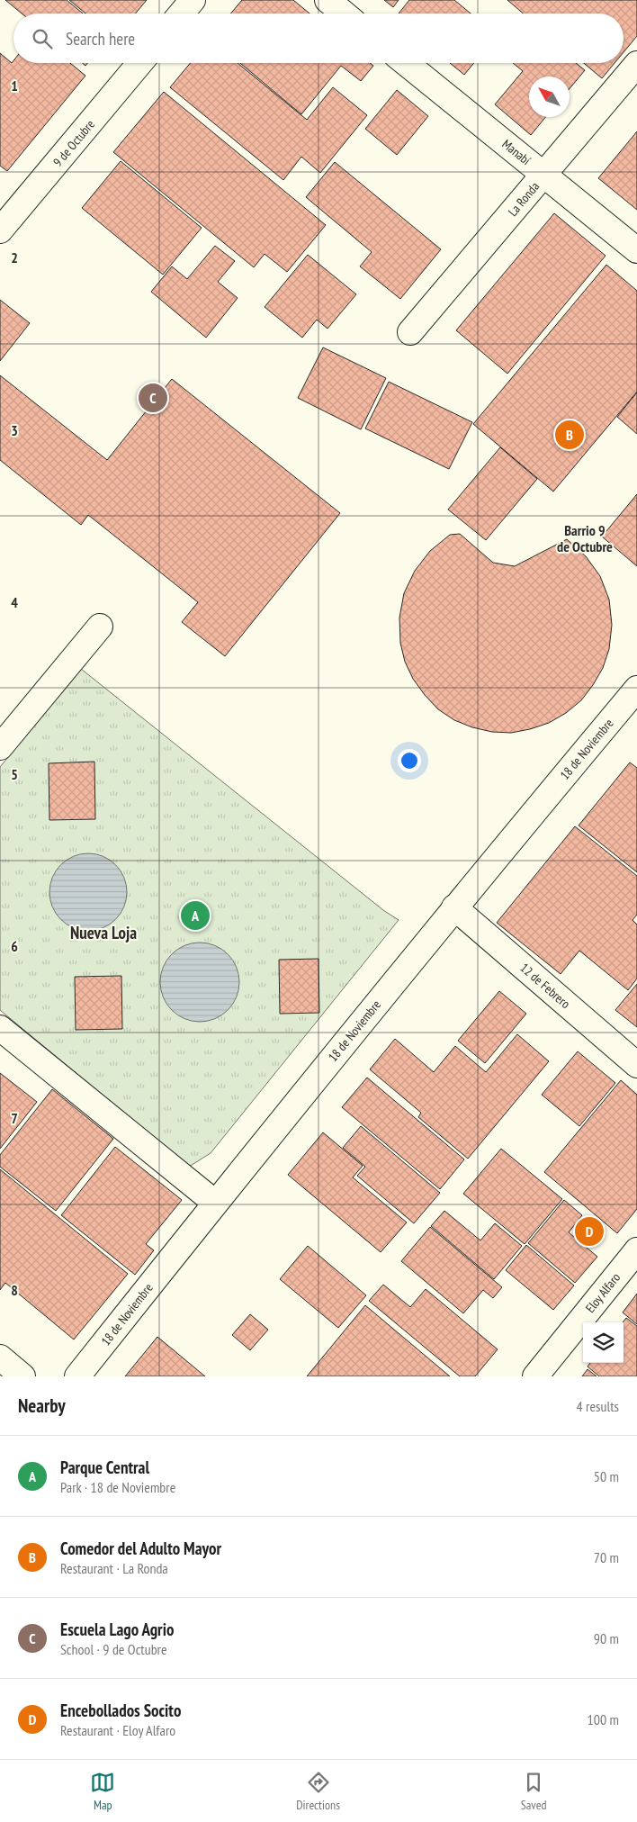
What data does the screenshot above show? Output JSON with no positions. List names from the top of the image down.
{
  "streets": {
    "street": [
      "9 de Octubre",
      "Manabí",
      "La Ronda",
      "18 de Noviembre",
      "12 de Febrero",
      "Eloy Alfaro"
    ]
  },
  "crossings": [
    ["Manabí", "La Ronda"],
    ["18 de Noviembre", "12 de Febrero"]
  ],
  "districts": ["Barrio 9 de Octubre", "Nueva Loja"],
  "north": "top left",
  "page": {
    "search": "Search here",
    "pins": [
      "C",
      "B",
      "A",
      "D"
    ],
    "heading": ["Nearby", "4 results"],
    "list": [
      {
        "mark": "A",
        "name": "Parque Central",
        "note": "Park · 18 de Noviembre",
        "value": "50 m"
      },
      {
        "mark": "B",
        "name": "Comedor del Adulto Mayor",
        "note": "Restaurant · La Ronda",
        "value": "70 m"
      },
      {
        "mark": "C",
        "name": "Escuela Lago Agrio",
        "note": "School · 9 de Octubre",
        "value": "90 m"
      },
      {
        "mark": "D",
        "name": "Encebollados Socito",
        "note": "Restaurant · Eloy Alfaro",
        "value": "100 m"
      }
    ],
    "nav": ["Map", "Directions", "Saved"]
  },
  "grid": {
    "rows": [
      "1",
      "2",
      "3",
      "4",
      "5",
      "6",
      "7",
      "8"
    ]
  }
}
